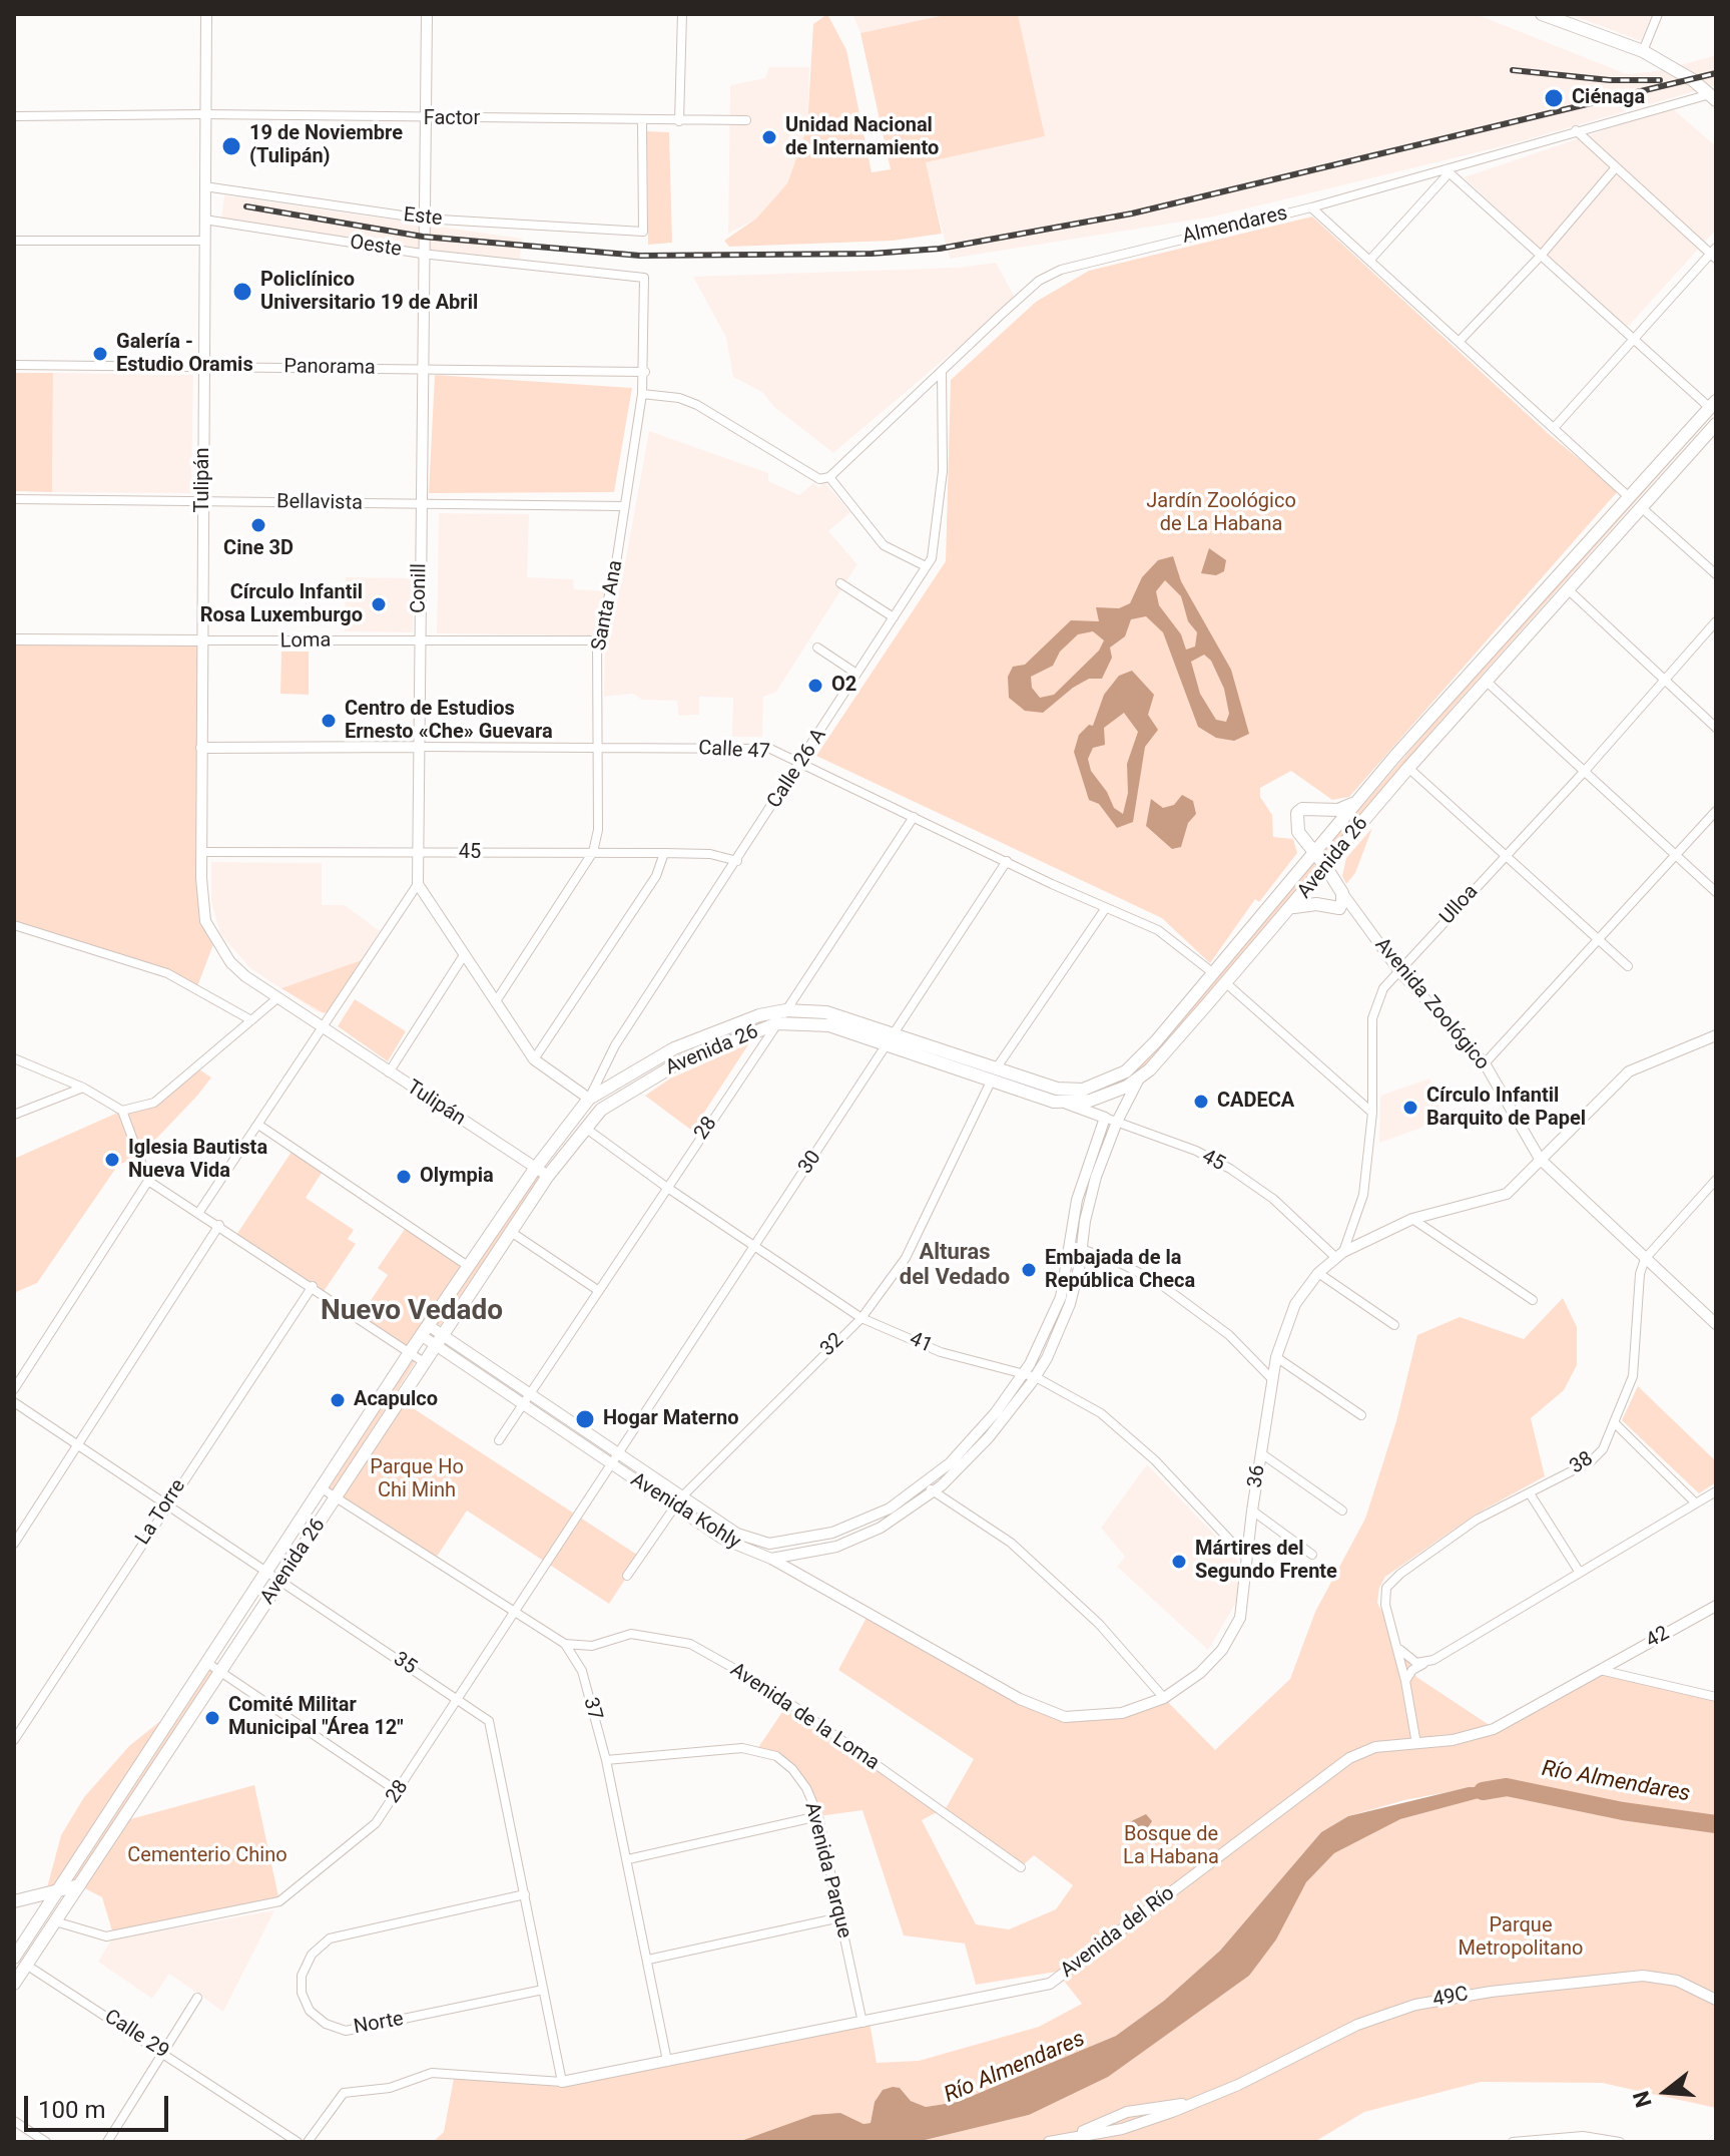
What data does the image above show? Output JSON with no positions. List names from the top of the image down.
{
  "streets": {
    "main road": ["Avenida 26", "Calle 29"],
    "street": [
      "Factor",
      "Este",
      "Almendares",
      "Oeste",
      "Panorama",
      "Tulipán",
      "Bellavista",
      "Conill",
      "Santa Ana",
      "Loma",
      "Calle 47",
      "Calle 26 A",
      "45",
      "Ulloa",
      "Avenida Zoológico",
      "28",
      "30",
      "41",
      "32",
      "38",
      "36",
      "Avenida Kohly",
      "La Torre",
      "42",
      "35",
      "37",
      "Avenida de la Loma",
      "Avenida Parque",
      "Avenida del Río",
      "49C",
      "Norte"
    ]
  },
  "crossings": [
    ["Factor", "Este"],
    ["Factor", "Tulipán"],
    ["Factor", "Conill"],
    ["Este", "Tulipán"],
    ["Este", "Conill"],
    ["Almendares", "Calle 26 A"],
    ["Oeste", "Tulipán"],
    ["Oeste", "Conill"],
    ["Oeste", "Santa Ana"],
    ["Panorama", "Tulipán"],
    ["Panorama", "Conill"],
    ["Panorama", "Santa Ana"],
    ["Tulipán", "Bellavista"],
    ["Tulipán", "Loma"],
    ["Tulipán", "Calle 47"],
    ["Tulipán", "45"],
    ["Tulipán", "Avenida 26"],
    ["Bellavista", "Conill"],
    ["Bellavista", "Santa Ana"],
    ["Conill", "Loma"],
    ["Conill", "Calle 47"],
    ["Conill", "45"],
    ["Santa Ana", "Loma"],
    ["Santa Ana", "Calle 47"],
    ["Santa Ana", "45"],
    ["Calle 47", "Calle 26 A"],
    ["Calle 47", "Avenida 26"],
    ["Calle 47", "28"],
    ["Calle 47", "30"],
    ["Calle 26 A", "45"],
    ["Calle 26 A", "Avenida 26"],
    ["45", "Avenida 26"],
    ["45", "Ulloa"],
    ["45", "36"],
    ["45", "Avenida Kohly"],
    ["Avenida 26", "28"],
    ["Avenida 26", "30"],
    ["Avenida 26", "41"],
    ["Avenida 26", "32"],
    ["Avenida 26", "Avenida Kohly"],
    ["Avenida 26", "35"],
    ["Avenida 26", "37"],
    ["Avenida 26", "Calle 29"],
    ["Ulloa", "Avenida Zoológico"],
    ["Ulloa", "36"],
    ["Avenida Zoológico", "38"],
    ["Avenida Zoológico", "36"],
    ["28", "30"],
    ["28", "41"],
    ["28", "Avenida Kohly"],
    ["28", "35"],
    ["28", "37"],
    ["30", "41"],
    ["30", "Avenida Kohly"],
    ["41", "32"],
    ["41", "36"],
    ["41", "Avenida Kohly"],
    ["32", "Avenida Kohly"],
    ["38", "Avenida del Río"],
    ["36", "Avenida Kohly"],
    ["La Torre", "35"],
    ["42", "Avenida del Río"],
    ["35", "Avenida del Río"],
    ["35", "Norte"],
    ["37", "Avenida de la Loma"],
    ["37", "Avenida Parque"],
    ["37", "Avenida del Río"],
    ["Avenida Parque", "Avenida del Río"]
  ],
  "districts": ["Alturas del Vedado", "Nuevo Vedado"],
  "water": ["Río Almendares"],
  "parks": [
    "Jardín Zoológico de La Habana",
    "Parque Ho Chi Minh",
    "Bosque de La Habana",
    "Cementerio Chino",
    "Parque Metropolitano"
  ],
  "places": [
    "Ciénaga",
    "Unidad Nacional de Internamiento",
    "19 de Noviembre (Tulipán)",
    "Policlínico Universitario 19 de Abril",
    "Galería - Estudio Oramis",
    "Cine 3D",
    "Círculo Infantil Rosa Luxemburgo",
    "O2",
    "Centro de Estudios Ernesto «Che» Guevara",
    "CADECA",
    "Círculo Infantil Barquito de Papel",
    "Iglesia Bautista Nueva Vida",
    "Olympia",
    "Embajada de la República Checa",
    "Acapulco",
    "Hogar Materno",
    "Mártires del Segundo Frente",
    "Comité Militar Municipal \"Área 12\""
  ],
  "scale_bar": "100 m",
  "north": "left"
}
